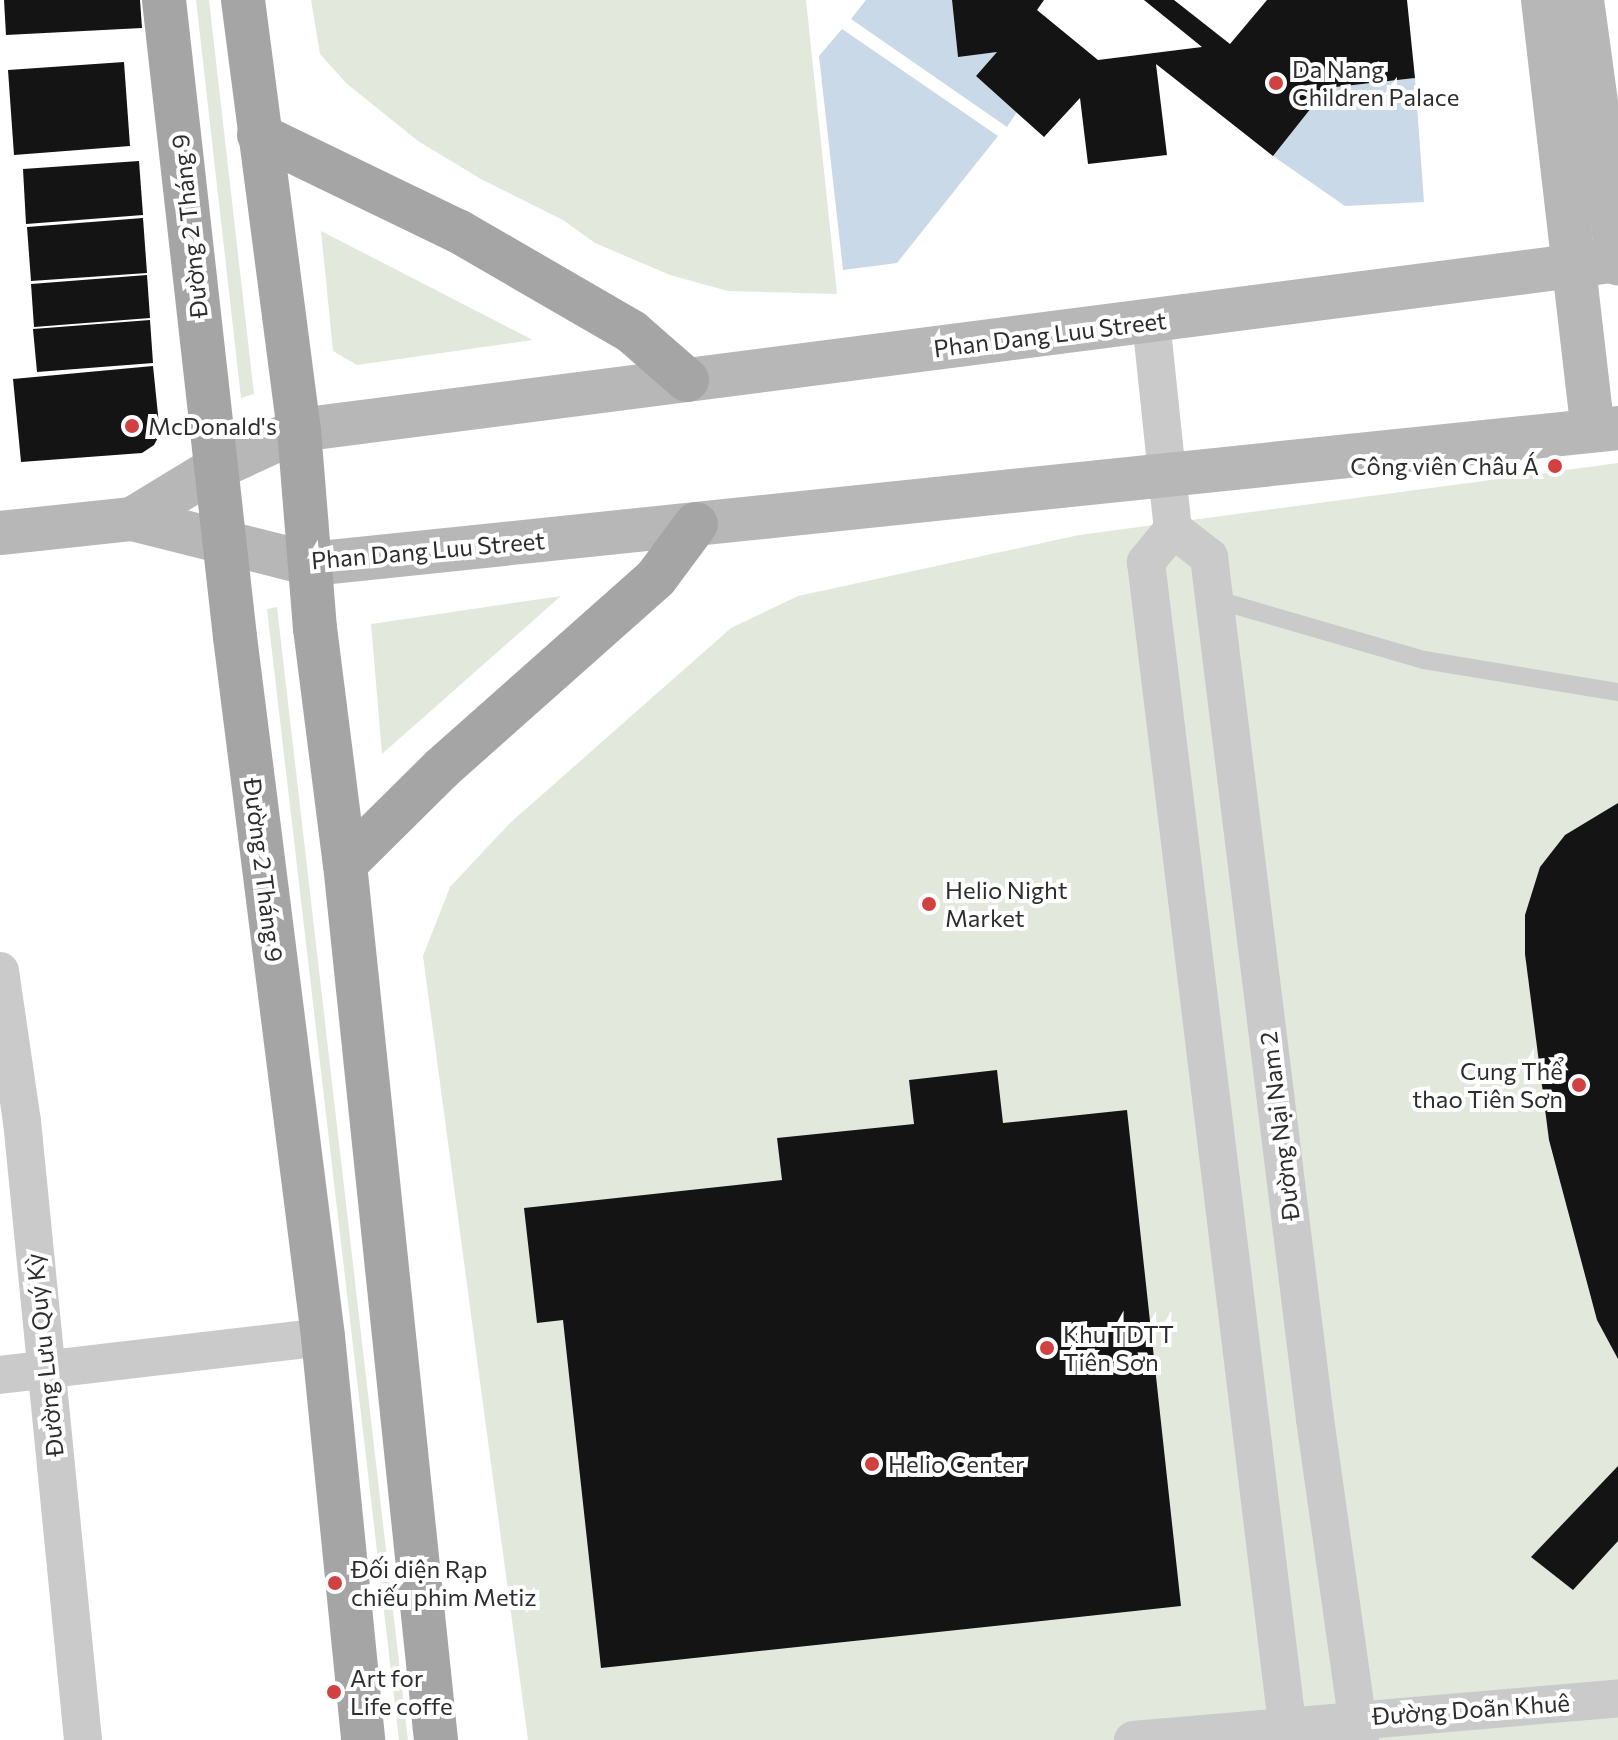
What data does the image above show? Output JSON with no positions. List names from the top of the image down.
{
  "streets": {
    "main road": ["Đường 2 Tháng 9"],
    "street": [
      "Phan Dang Luu Street",
      "Đường Nại Nam 2",
      "Đường Lưu Quý Kỳ",
      "Đường Doãn Khuê"
    ]
  },
  "crossings": [
    ["Đường 2 Tháng 9", "Phan Dang Luu Street"],
    ["Đường Nại Nam 2", "Đường Doãn Khuê"]
  ],
  "places": [
    "Da Nang Children Palace",
    "McDonald's",
    "Công viên Châu Á",
    "Helio Night Market",
    "Cung Thể thao Tiên Sơn",
    "Khu TDTT Tiên Sơn",
    "Helio Center",
    "Đối diện Rạp chiếu phim Metiz",
    "Art for Life coffe"
  ]
}
